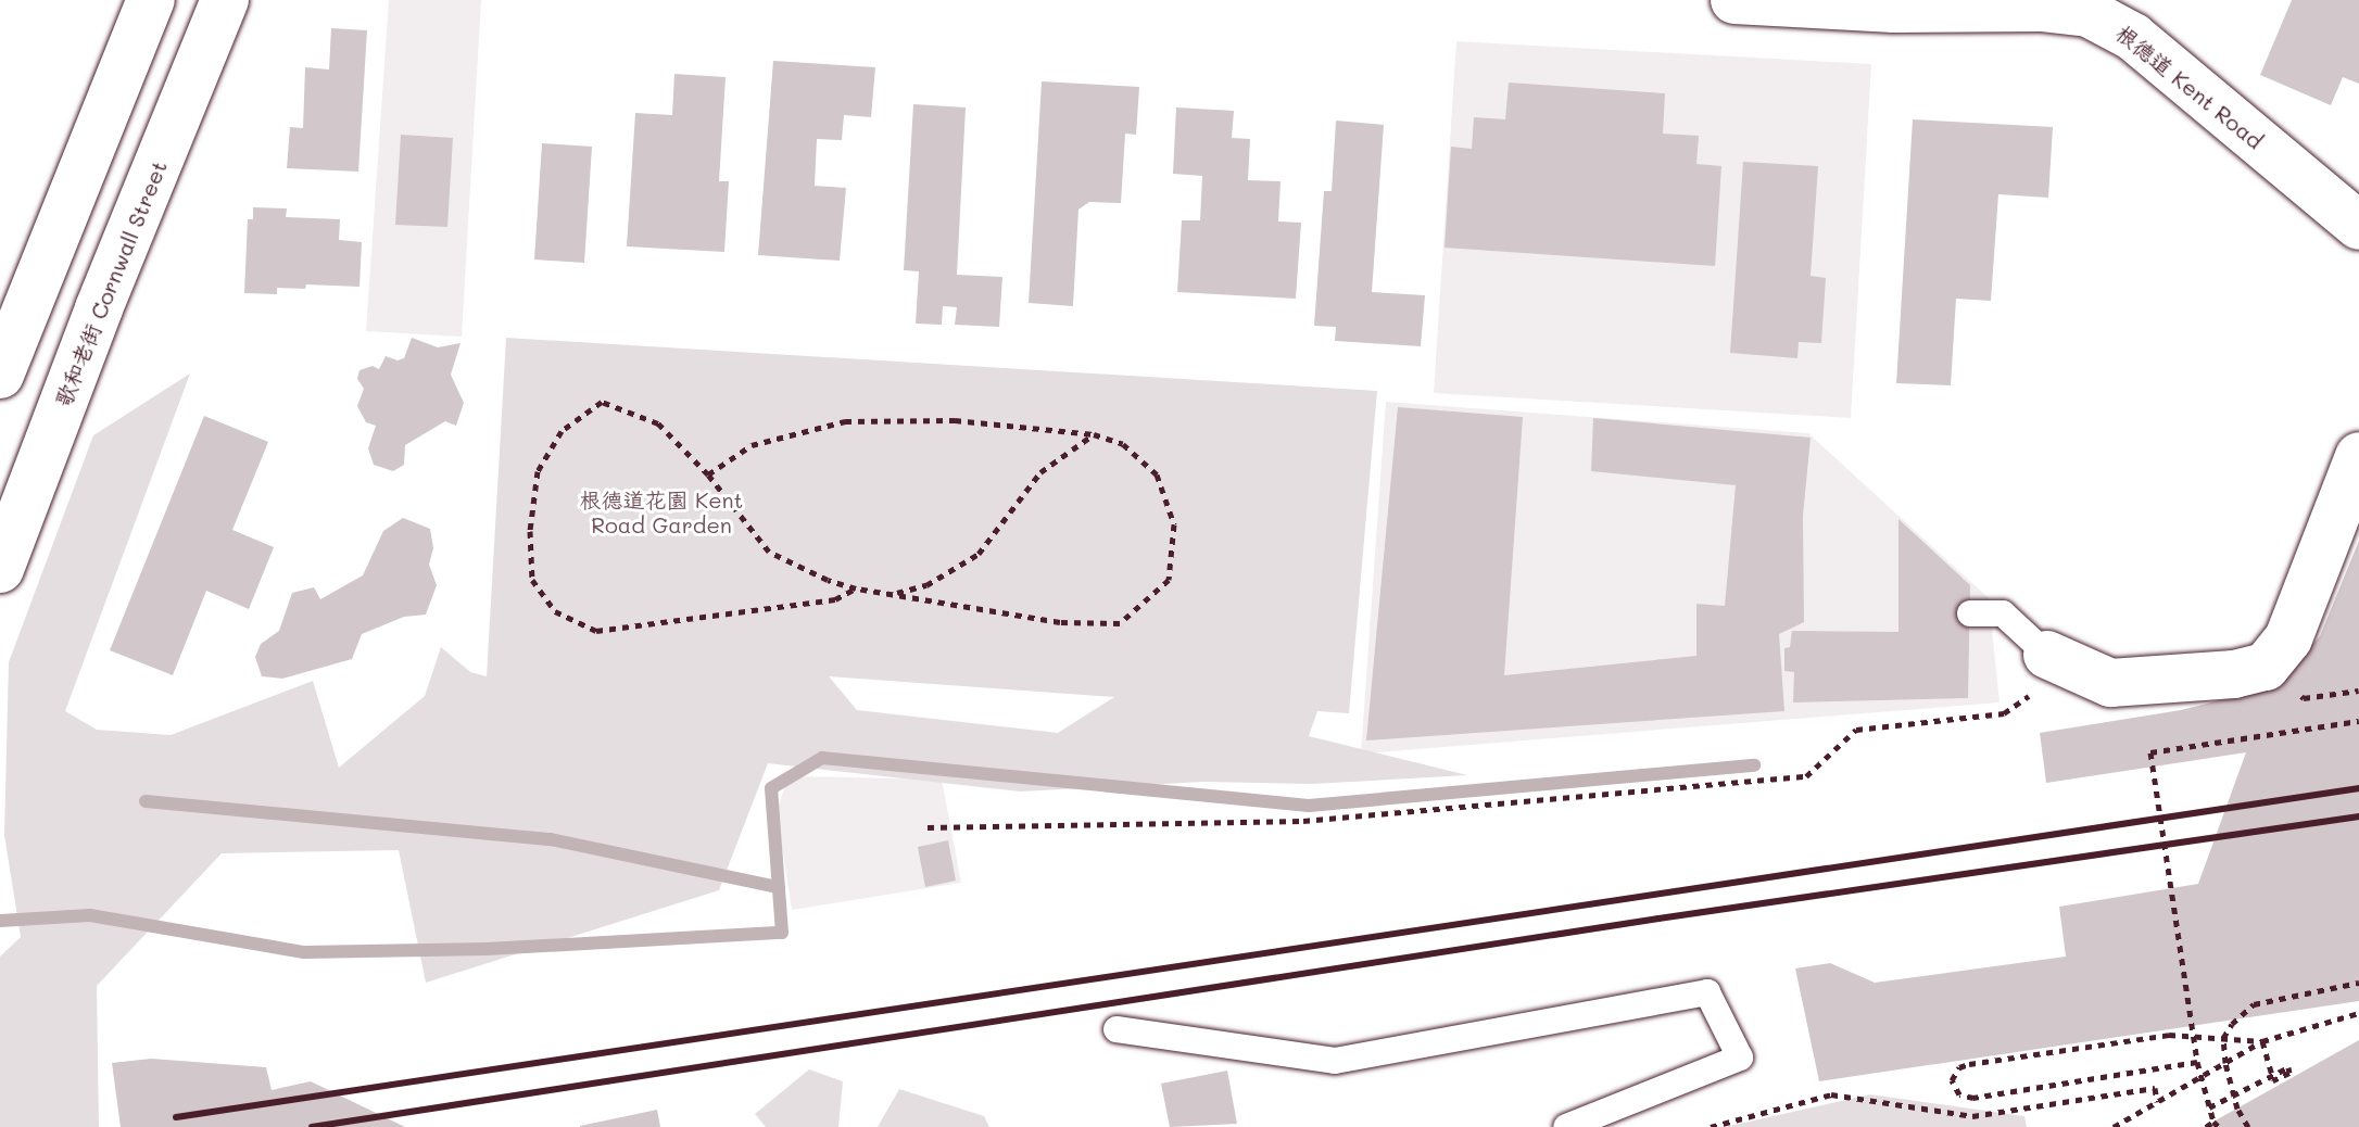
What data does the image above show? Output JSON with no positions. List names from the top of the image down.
{
  "streets": {
    "street": ["根德道 Kent Road", "歌和老街 Cornwall Street"]
  },
  "parks": ["根德道花園 Kent Road Garden"]
}
